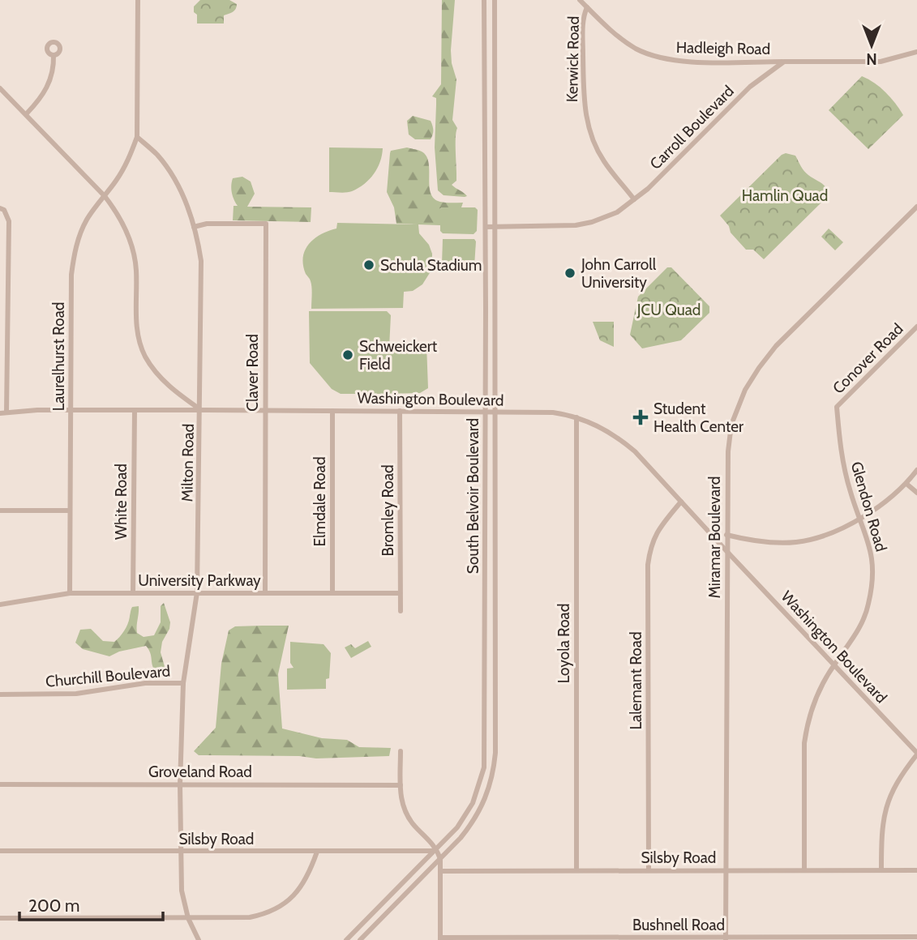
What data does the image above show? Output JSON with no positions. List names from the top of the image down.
{
  "streets": {
    "street": [
      "Hadleigh Road",
      "Kerwick Road",
      "Carroll Boulevard",
      "Laurelhurst Road",
      "Conover Road",
      "Claver Road",
      "Washington Boulevard",
      "Milton Road",
      "South Belvoir Boulevard",
      "White Road",
      "Elmdale Road",
      "Glendon Road",
      "Bromley Road",
      "Miramar Boulevard",
      "University Parkway",
      "Loyola Road",
      "Churchill Boulevard",
      "Lalemant Road",
      "Groveland Road",
      "Silsby Road",
      "Bushnell Road"
    ]
  },
  "crossings": [
    ["Hadleigh Road", "Kerwick Road"],
    ["Hadleigh Road", "Carroll Boulevard"],
    ["Kerwick Road", "Carroll Boulevard"],
    ["Carroll Boulevard", "South Belvoir Boulevard"],
    ["Laurelhurst Road", "Washington Boulevard"],
    ["Laurelhurst Road", "Milton Road"],
    ["Laurelhurst Road", "University Parkway"],
    ["Conover Road", "Glendon Road"],
    ["Claver Road", "Washington Boulevard"],
    ["Claver Road", "Milton Road"],
    ["Claver Road", "University Parkway"],
    ["Washington Boulevard", "Milton Road"],
    ["Washington Boulevard", "South Belvoir Boulevard"],
    ["Washington Boulevard", "White Road"],
    ["Washington Boulevard", "Elmdale Road"],
    ["Washington Boulevard", "Glendon Road"],
    ["Washington Boulevard", "Bromley Road"],
    ["Washington Boulevard", "Miramar Boulevard"],
    ["Washington Boulevard", "Loyola Road"],
    ["Washington Boulevard", "Lalemant Road"],
    ["Milton Road", "University Parkway"],
    ["Milton Road", "Churchill Boulevard"],
    ["Milton Road", "Groveland Road"],
    ["Milton Road", "Silsby Road"],
    ["South Belvoir Boulevard", "Silsby Road"],
    ["White Road", "University Parkway"],
    ["Elmdale Road", "University Parkway"],
    ["Glendon Road", "Silsby Road"],
    ["Bromley Road", "University Parkway"],
    ["Miramar Boulevard", "Silsby Road"],
    ["Miramar Boulevard", "Bushnell Road"],
    ["Loyola Road", "Silsby Road"],
    ["Lalemant Road", "Silsby Road"]
  ],
  "parks": ["Hamlin Quad", "JCU Quad"],
  "places": {
    "other": ["Schula Stadium", "John Carroll University", "Schweickert Field"],
    "health": ["Student Health Center"]
  },
  "scale_bar": "200 m",
  "north": "bottom"
}
